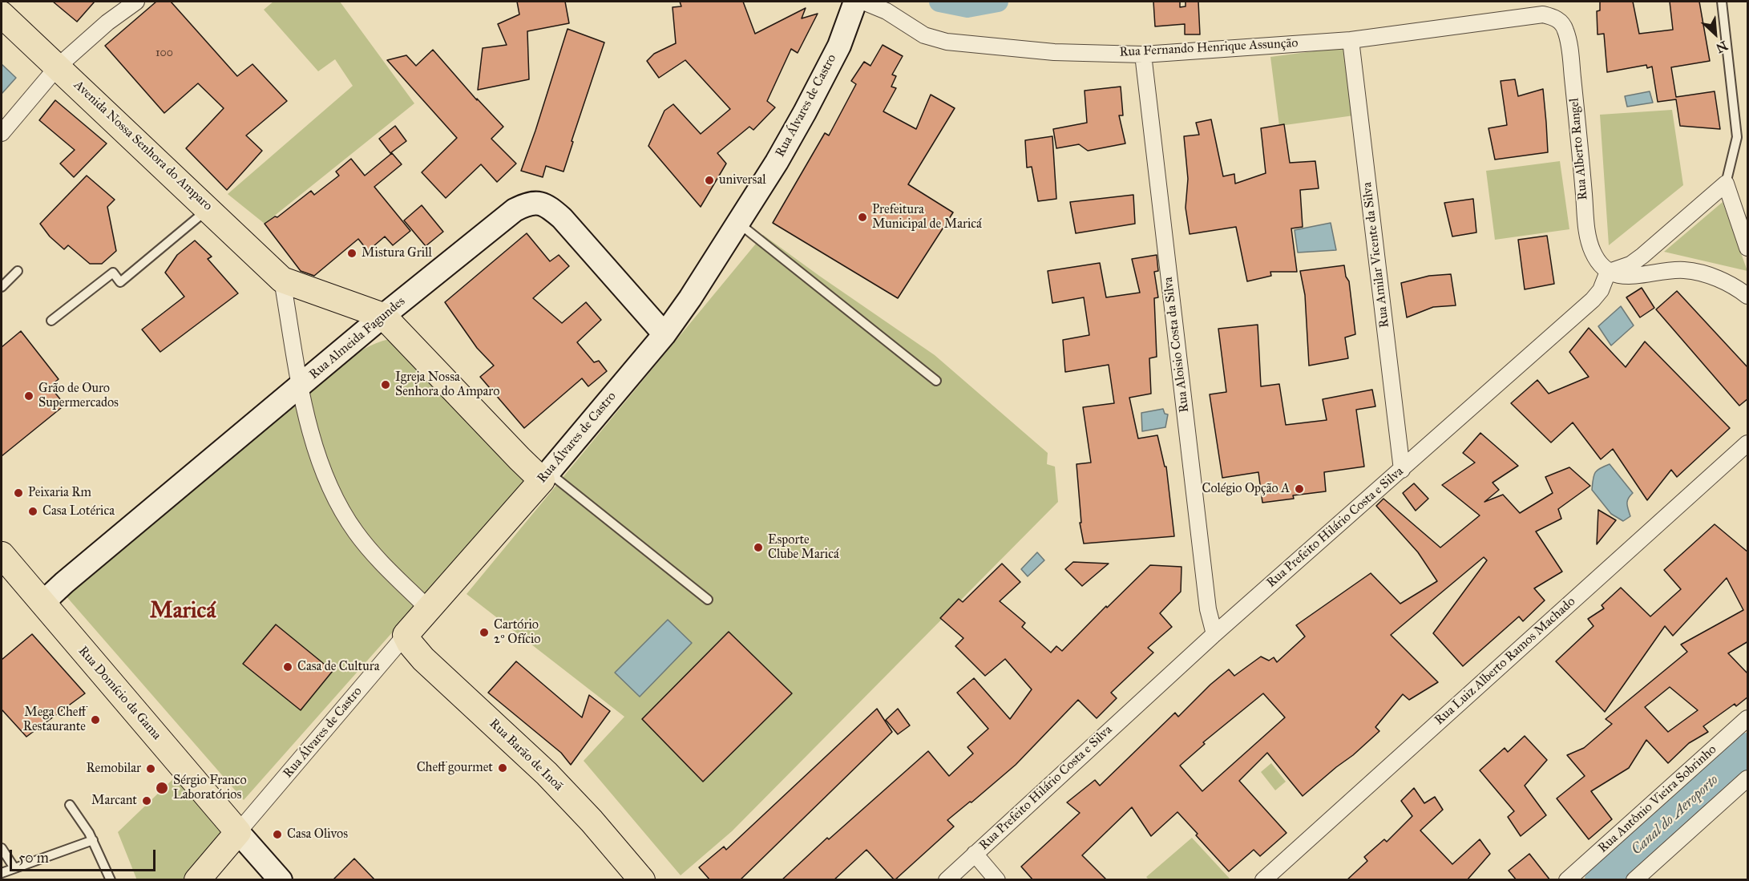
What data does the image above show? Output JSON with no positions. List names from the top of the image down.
{
  "streets": {
    "main road": [
      "Rua Álvares de Castro",
      "Avenida Nossa Senhora do Amparo",
      "Rua Almeida Fagundes",
      "Rua Domício da Gama",
      "Rua Barão de Inoã"
    ],
    "street": [
      "Rua Fernando Henrique Assunção",
      "Rua Alberto Rangel",
      "Rua Amilar Vicente da Silva",
      "Rua Aloisio Costa da Silva",
      "Rua Prefeito Hilário Costa e Silva",
      "Rua Luiz Alberto Ramos Machado",
      "Rua Antônio Vieira Sobrinho"
    ]
  },
  "crossings": [
    ["Rua Fernando Henrique Assunção", "Rua Alberto Rangel"],
    ["Rua Fernando Henrique Assunção", "Rua Amilar Vicente da Silva"],
    ["Rua Fernando Henrique Assunção", "Rua Aloisio Costa da Silva"],
    ["Rua Álvares de Castro", "Rua Almeida Fagundes"],
    ["Rua Álvares de Castro", "Rua Domício da Gama"],
    ["Rua Álvares de Castro", "Rua Barão de Inoã"],
    ["Avenida Nossa Senhora do Amparo", "Rua Almeida Fagundes"],
    ["Rua Alberto Rangel", "Rua Prefeito Hilário Costa e Silva"],
    ["Rua Amilar Vicente da Silva", "Rua Prefeito Hilário Costa e Silva"],
    ["Rua Almeida Fagundes", "Rua Domício da Gama"],
    ["Rua Aloisio Costa da Silva", "Rua Prefeito Hilário Costa e Silva"]
  ],
  "districts": ["Maricá"],
  "water": ["Canal do Aeroporto"],
  "places": [
    "universal",
    "Prefeitura Municipal de Maricá",
    "Mistura Grill",
    "Igreja Nossa Senhora do Amparo",
    "Grão de Ouro Supermercados",
    "Colégio Opção A",
    "Peixaria Rm",
    "Casa Lotérica",
    "Esporte Clube Maricá",
    "Cartório 2º Ofício",
    "Casa de Cultura",
    "Mega Cheff Restaurante",
    "Cheff gourmet",
    "Remobilar",
    "Sérgio Franco Laboratórios",
    "Marcant",
    "Casa Olivos"
  ],
  "house_numbers": ["100"],
  "scale_bar": "50 m",
  "north": "bottom right"
}
